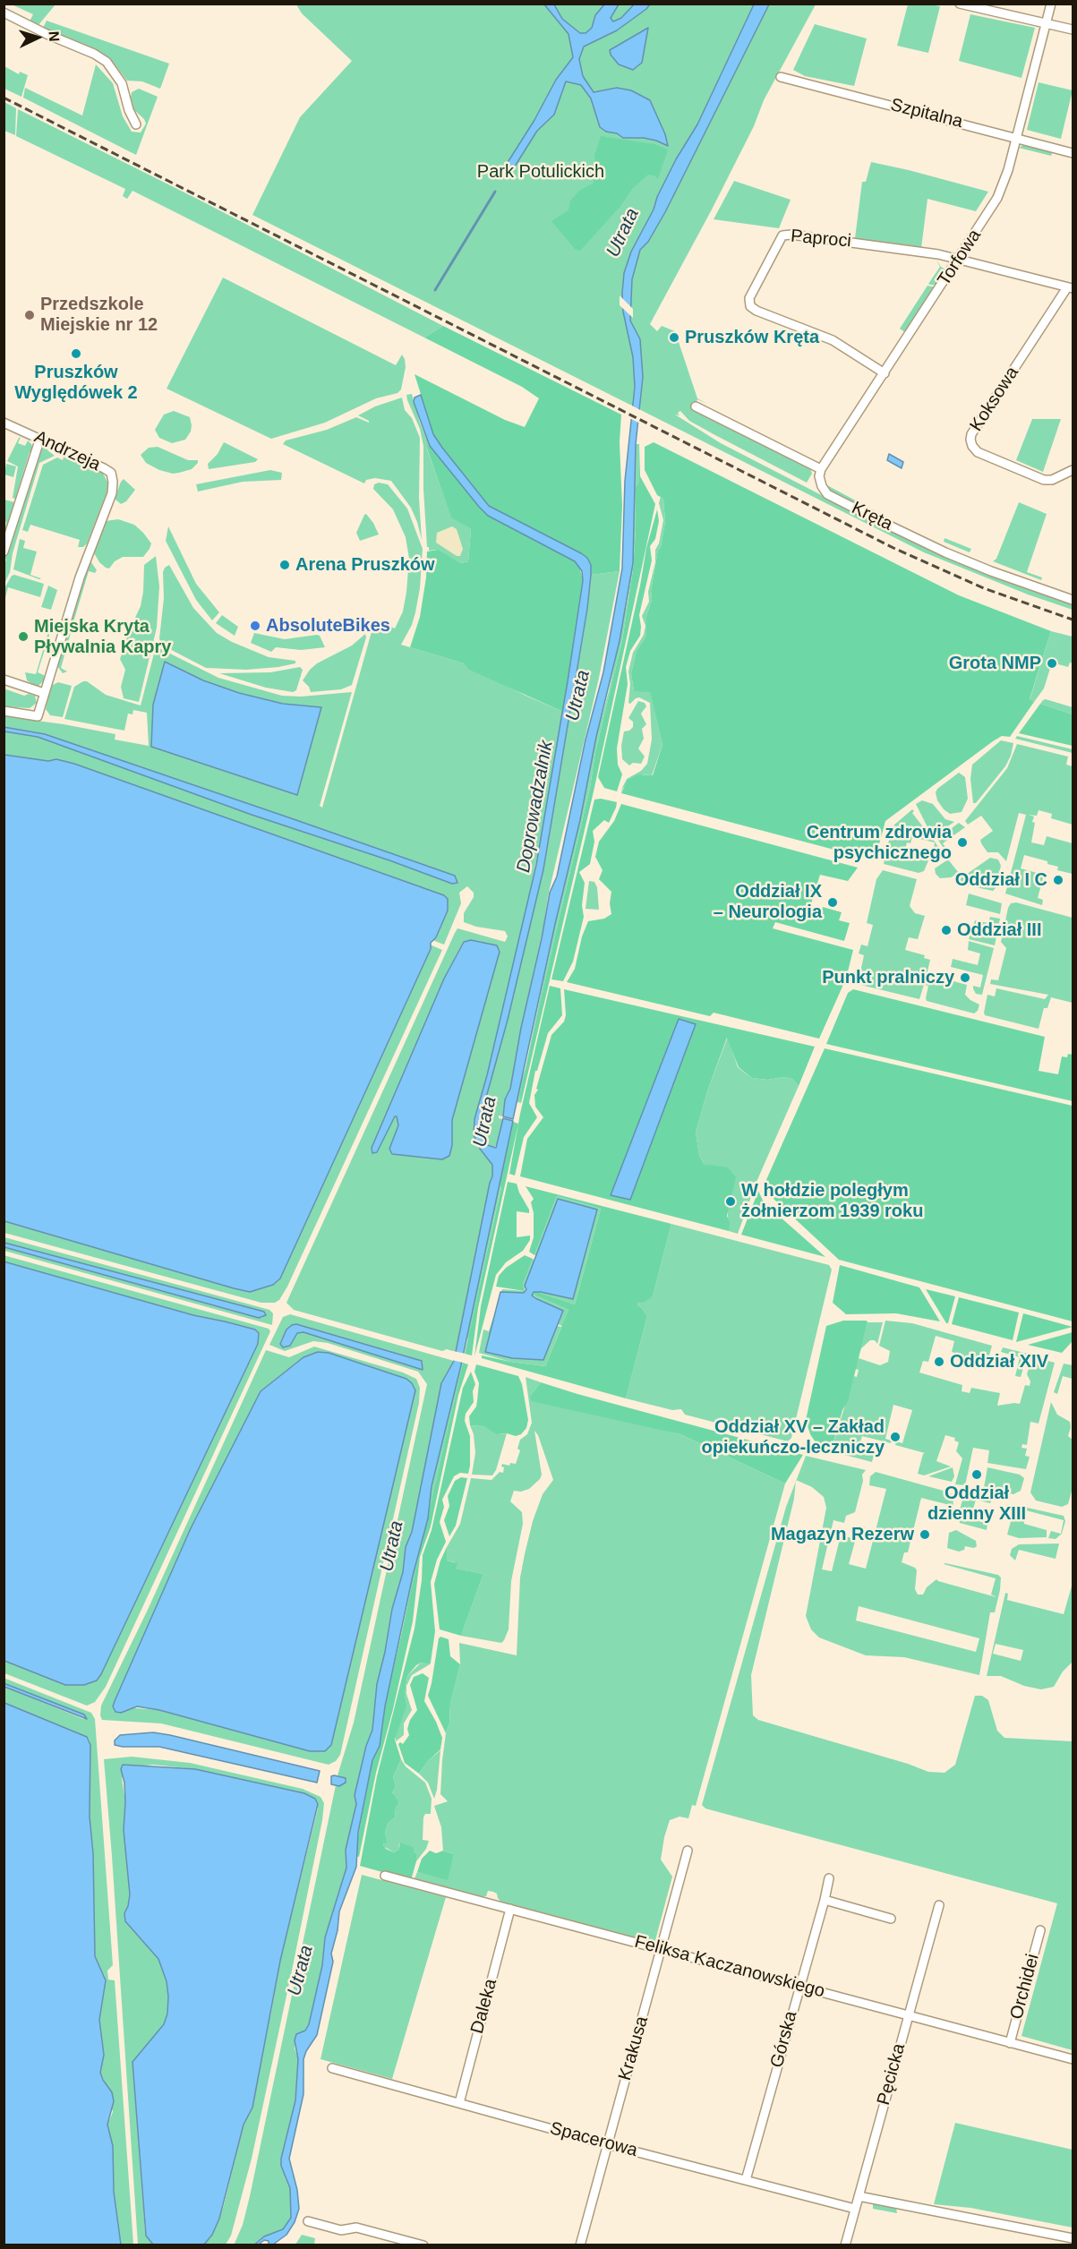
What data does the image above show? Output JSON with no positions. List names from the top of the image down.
{
  "streets": {
    "street": [
      "Szpitalna",
      "Paproci",
      "Torfowa",
      "Koksowa",
      "Andrzeja",
      "Kręta",
      "Feliksa Kaczanowskiego",
      "Orchidei",
      "Daleka",
      "Górska",
      "Krakusa",
      "Pęcicka",
      "Spacerowa"
    ]
  },
  "crossings": [
    ["Szpitalna", "Torfowa"],
    ["Paproci", "Torfowa"],
    ["Torfowa", "Kręta"],
    ["Feliksa Kaczanowskiego", "Orchidei"],
    ["Feliksa Kaczanowskiego", "Daleka"],
    ["Feliksa Kaczanowskiego", "Górska"],
    ["Feliksa Kaczanowskiego", "Krakusa"],
    ["Feliksa Kaczanowskiego", "Pęcicka"],
    ["Daleka", "Spacerowa"],
    ["Górska", "Spacerowa"],
    ["Krakusa", "Spacerowa"],
    ["Pęcicka", "Spacerowa"]
  ],
  "water": ["Utrata", "Doprowadzalnik"],
  "parks": ["Park Potulickich"],
  "places": [
    "Przedszkole Miejskie nr 12",
    "Pruszków Kręta",
    "Pruszków Wyględówek 2",
    "Arena Pruszków",
    "AbsoluteBikes",
    "Miejska Kryta Pływalnia Kapry",
    "Grota NMP",
    "Centrum zdrowia psychicznego",
    "Oddział I C",
    "Oddział IX – Neurologia",
    "Oddział III",
    "Punkt pralniczy",
    "W hołdzie poległym żołnierzom 1939 roku",
    "Oddział XIV",
    "Oddział XV – Zakład opiekuńczo-leczniczy",
    "Oddział dzienny XIII",
    "Magazyn Rezerw"
  ],
  "north": "right"
}
